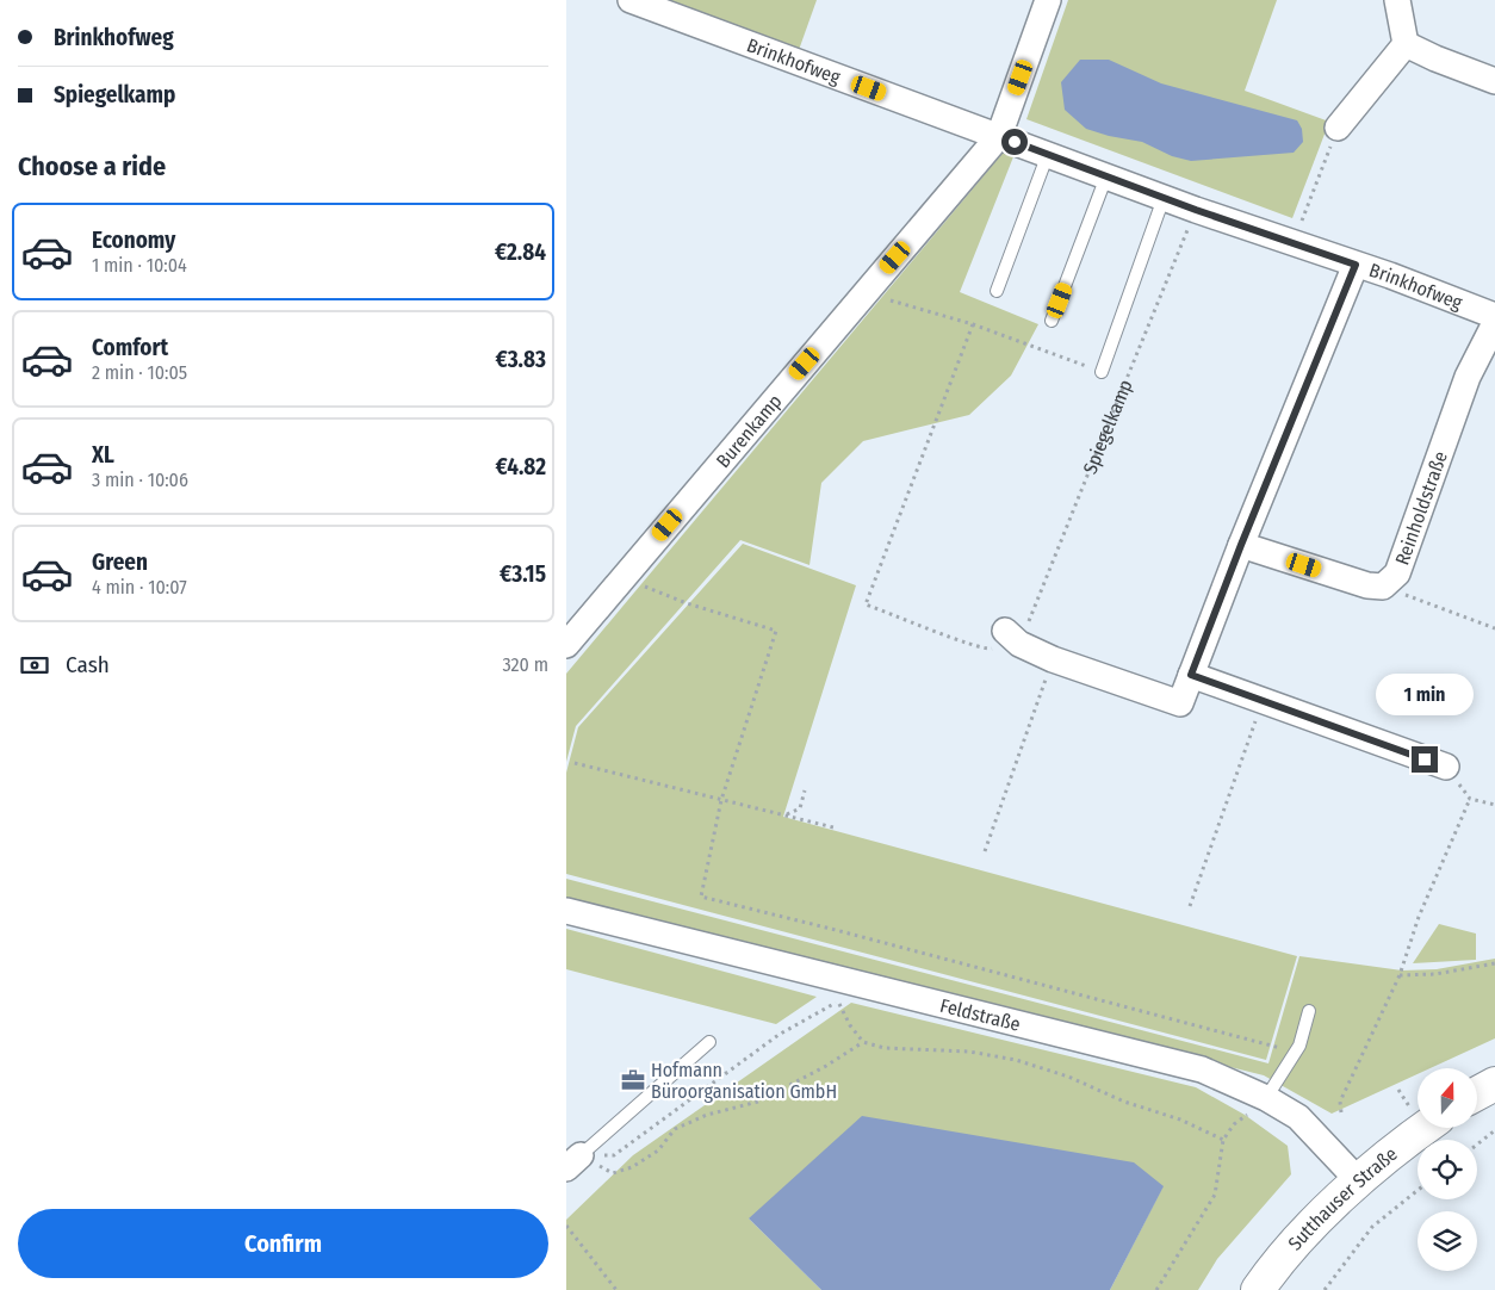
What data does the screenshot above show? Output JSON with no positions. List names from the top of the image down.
{
  "streets": {
    "street": [
      "Brinkhofweg",
      "Burenkamp",
      "Reinholdstraße",
      "Feldstraße",
      "Sutthauser Straße"
    ],
    "path": ["Spiegelkamp"]
  },
  "crossings": [
    ["Brinkhofweg", "Spiegelkamp"],
    ["Brinkhofweg", "Burenkamp"],
    ["Feldstraße", "Sutthauser Straße"]
  ],
  "places": {
    "office": ["Hofmann Büroorganisation GmbH"]
  },
  "north": "top",
  "page": {
    "banner": ["Brinkhofweg", "Spiegelkamp"],
    "heading": "Choose a ride",
    "list": [
      {
        "name": "Economy",
        "note": "1 min · 10:04",
        "value": "€2.84"
      },
      {
        "name": "Comfort",
        "note": "2 min · 10:05",
        "value": "€3.83"
      },
      {
        "name": "XL",
        "note": "3 min · 10:06",
        "value": "€4.82"
      },
      {
        "name": "Green",
        "note": "4 min · 10:07",
        "value": "€3.15"
      }
    ],
    "pay": ["Cash", "320 m"],
    "bubble": "1 min",
    "buttons": "Confirm"
  }
}
